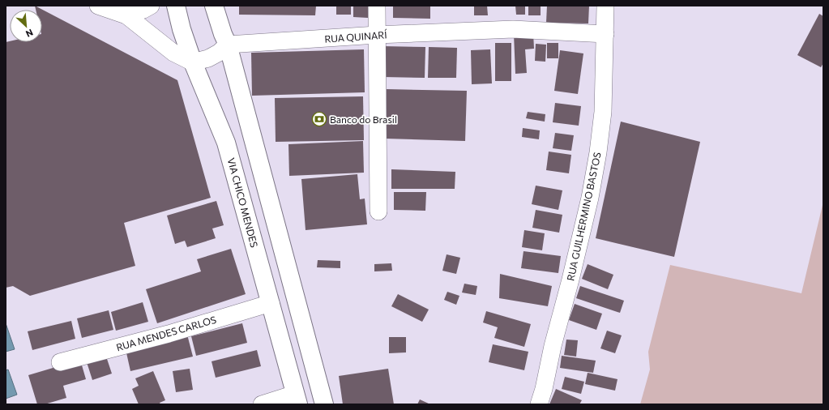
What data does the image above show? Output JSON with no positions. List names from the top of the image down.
{
  "streets": {
    "main road": ["VIA CHICO MENDES"],
    "street": ["RUA QUINARÍ", "RUA GUILHERMINO BASTOS", "RUA MENDES CARLOS"]
  },
  "crossings": [
    ["RUA QUINARÍ", "RUA GUILHERMINO BASTOS"],
    ["VIA CHICO MENDES", "RUA MENDES CARLOS"]
  ],
  "places": {
    "bank": ["Banco do Brasil"]
  },
  "north": "bottom right"
}
